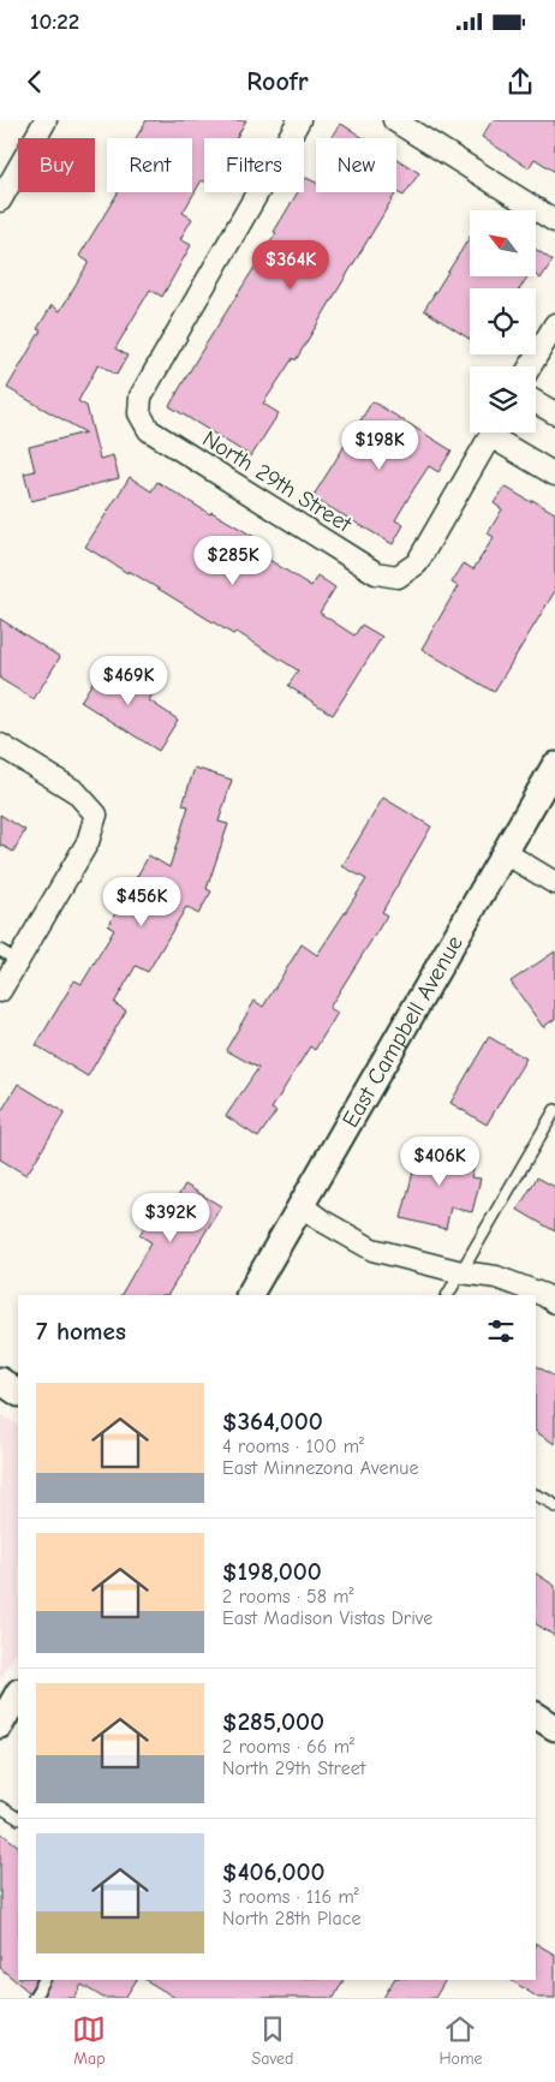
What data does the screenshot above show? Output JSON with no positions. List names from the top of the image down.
{
  "streets": {
    "street": ["North 29th Street", "East Campbell Avenue"]
  },
  "north": "top left",
  "page": {
    "status": "10:22",
    "header": "Roofr",
    "chip": [
      "Buy",
      "Rent",
      "Filters",
      "New"
    ],
    "price": [
      "$364K",
      "$198K",
      "$285K",
      "$469K",
      "$456K",
      "$406K",
      "$392K"
    ],
    "heading": "7 homes",
    "list": [
      {
        "name": "$364,000",
        "note": "4 rooms · 100 m² · East Minnezona Avenue"
      },
      {
        "name": "$198,000",
        "note": "2 rooms · 58 m² · East Madison Vistas Drive"
      },
      {
        "name": "$285,000",
        "note": "2 rooms · 66 m² · North 29th Street"
      },
      {
        "name": "$406,000",
        "note": "3 rooms · 116 m² · North 28th Place"
      }
    ],
    "tabs": ["Map", "Saved", "Home"]
  }
}
